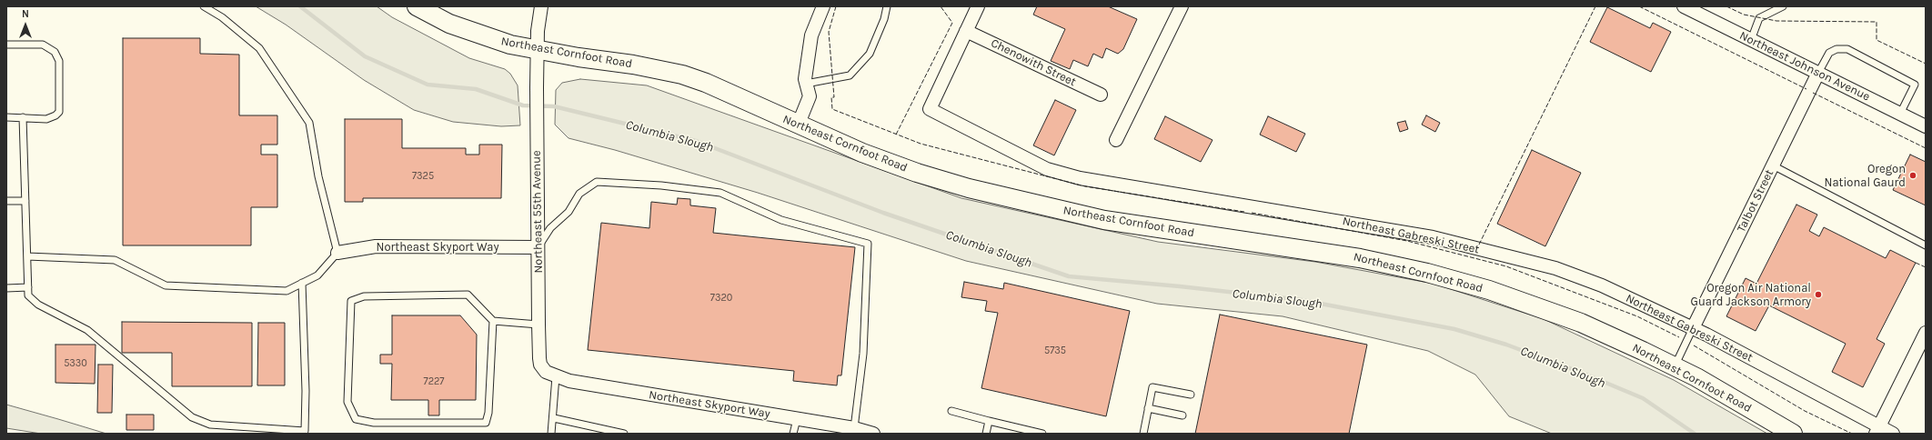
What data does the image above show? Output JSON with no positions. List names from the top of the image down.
{
  "streets": {
    "street": [
      "Northeast Cornfoot Road",
      "Chenowith Street",
      "Northeast Johnson Avenue",
      "Talbot Street",
      "Northeast 55th Avenue",
      "Northeast Gabreski Street",
      "Northeast Skyport Way"
    ]
  },
  "crossings": [
    ["Northeast Cornfoot Road", "Northeast 55th Avenue"],
    ["Chenowith Street", "Northeast Gabreski Street"],
    ["Northeast Johnson Avenue", "Talbot Street"],
    ["Talbot Street", "Northeast Gabreski Street"],
    ["Northeast 55th Avenue", "Northeast Skyport Way"]
  ],
  "water": ["Columbia Slough"],
  "places": ["Oregon National Gaurd", "Oregon Air National Guard Jackson Armory"],
  "house_numbers": [
    "7325",
    "7320",
    "5735",
    "5330",
    "7227"
  ],
  "north": "top"
}
